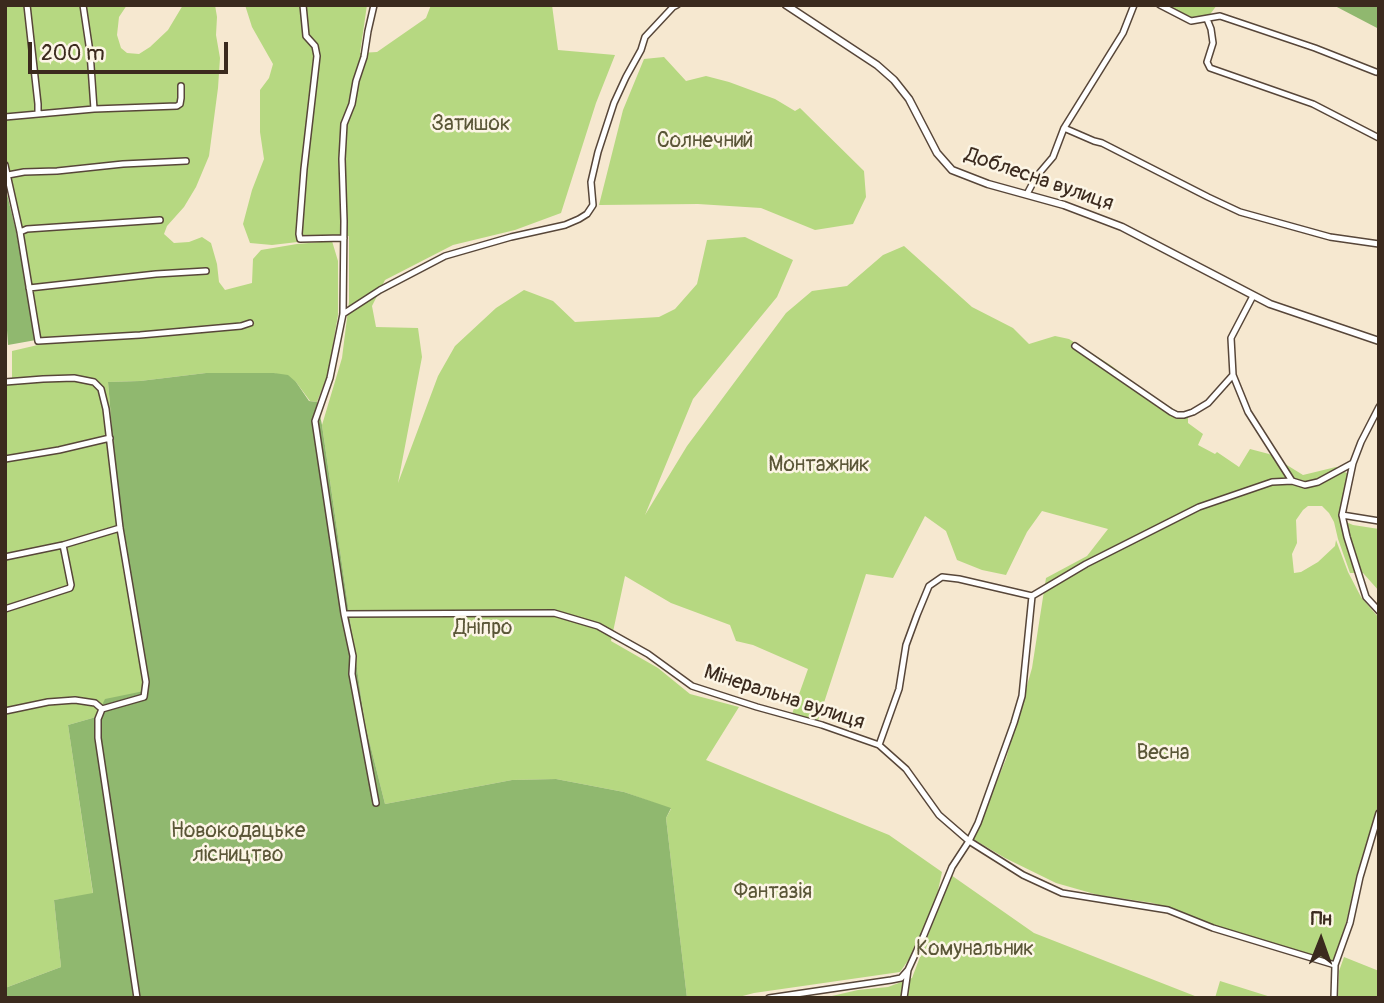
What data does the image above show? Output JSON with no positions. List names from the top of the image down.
{
  "streets": {
    "street": ["Доблесна вулиця", "Мінеральна вулиця"]
  },
  "parks": [
    "Затишок",
    "Солнечний",
    "Монтажник",
    "Дніпро",
    "Весна",
    "Новокодацьке лісництво",
    "Фантазія",
    "Комунальник"
  ],
  "scale_bar": "200 m",
  "north": "top"
}
